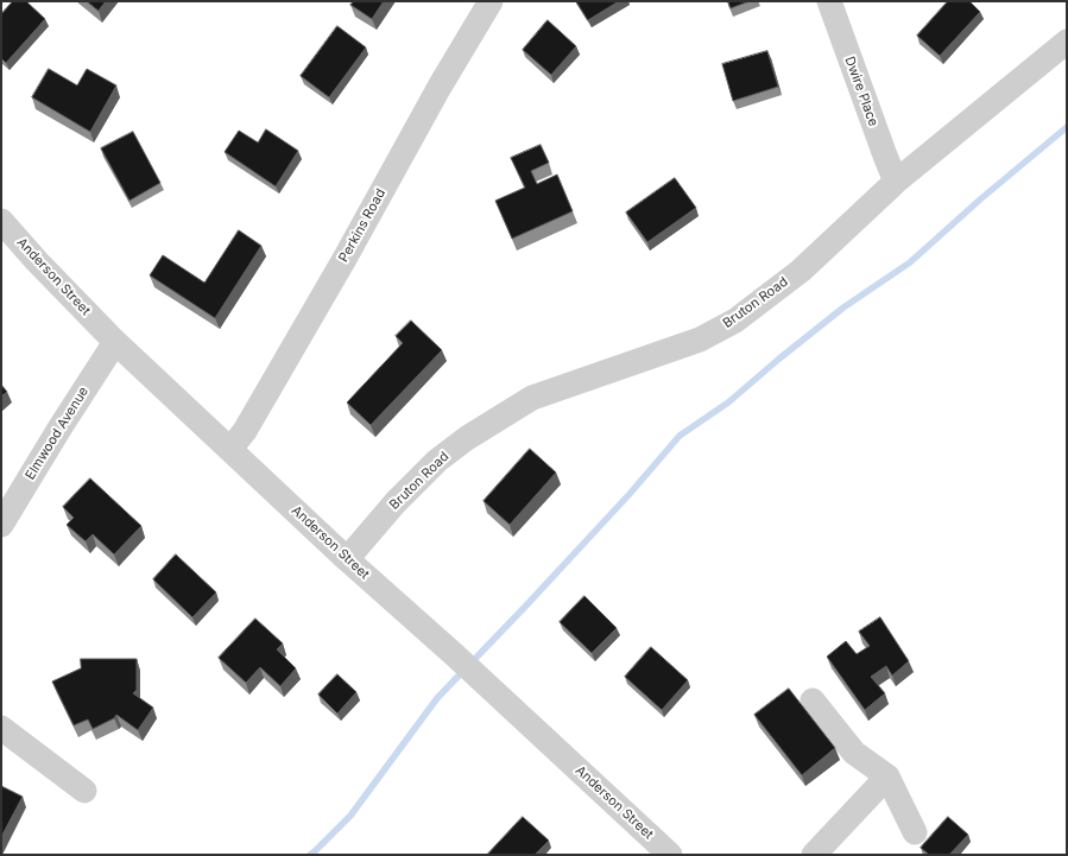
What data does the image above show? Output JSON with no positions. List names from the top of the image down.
{
  "streets": {
    "street": [
      "Dwire Place",
      "Perkins Road",
      "Anderson Street",
      "Bruton Road",
      "Elmwood Avenue"
    ]
  },
  "crossings": [
    ["Dwire Place", "Bruton Road"],
    ["Perkins Road", "Anderson Street"],
    ["Anderson Street", "Bruton Road"],
    ["Anderson Street", "Elmwood Avenue"]
  ]
}
